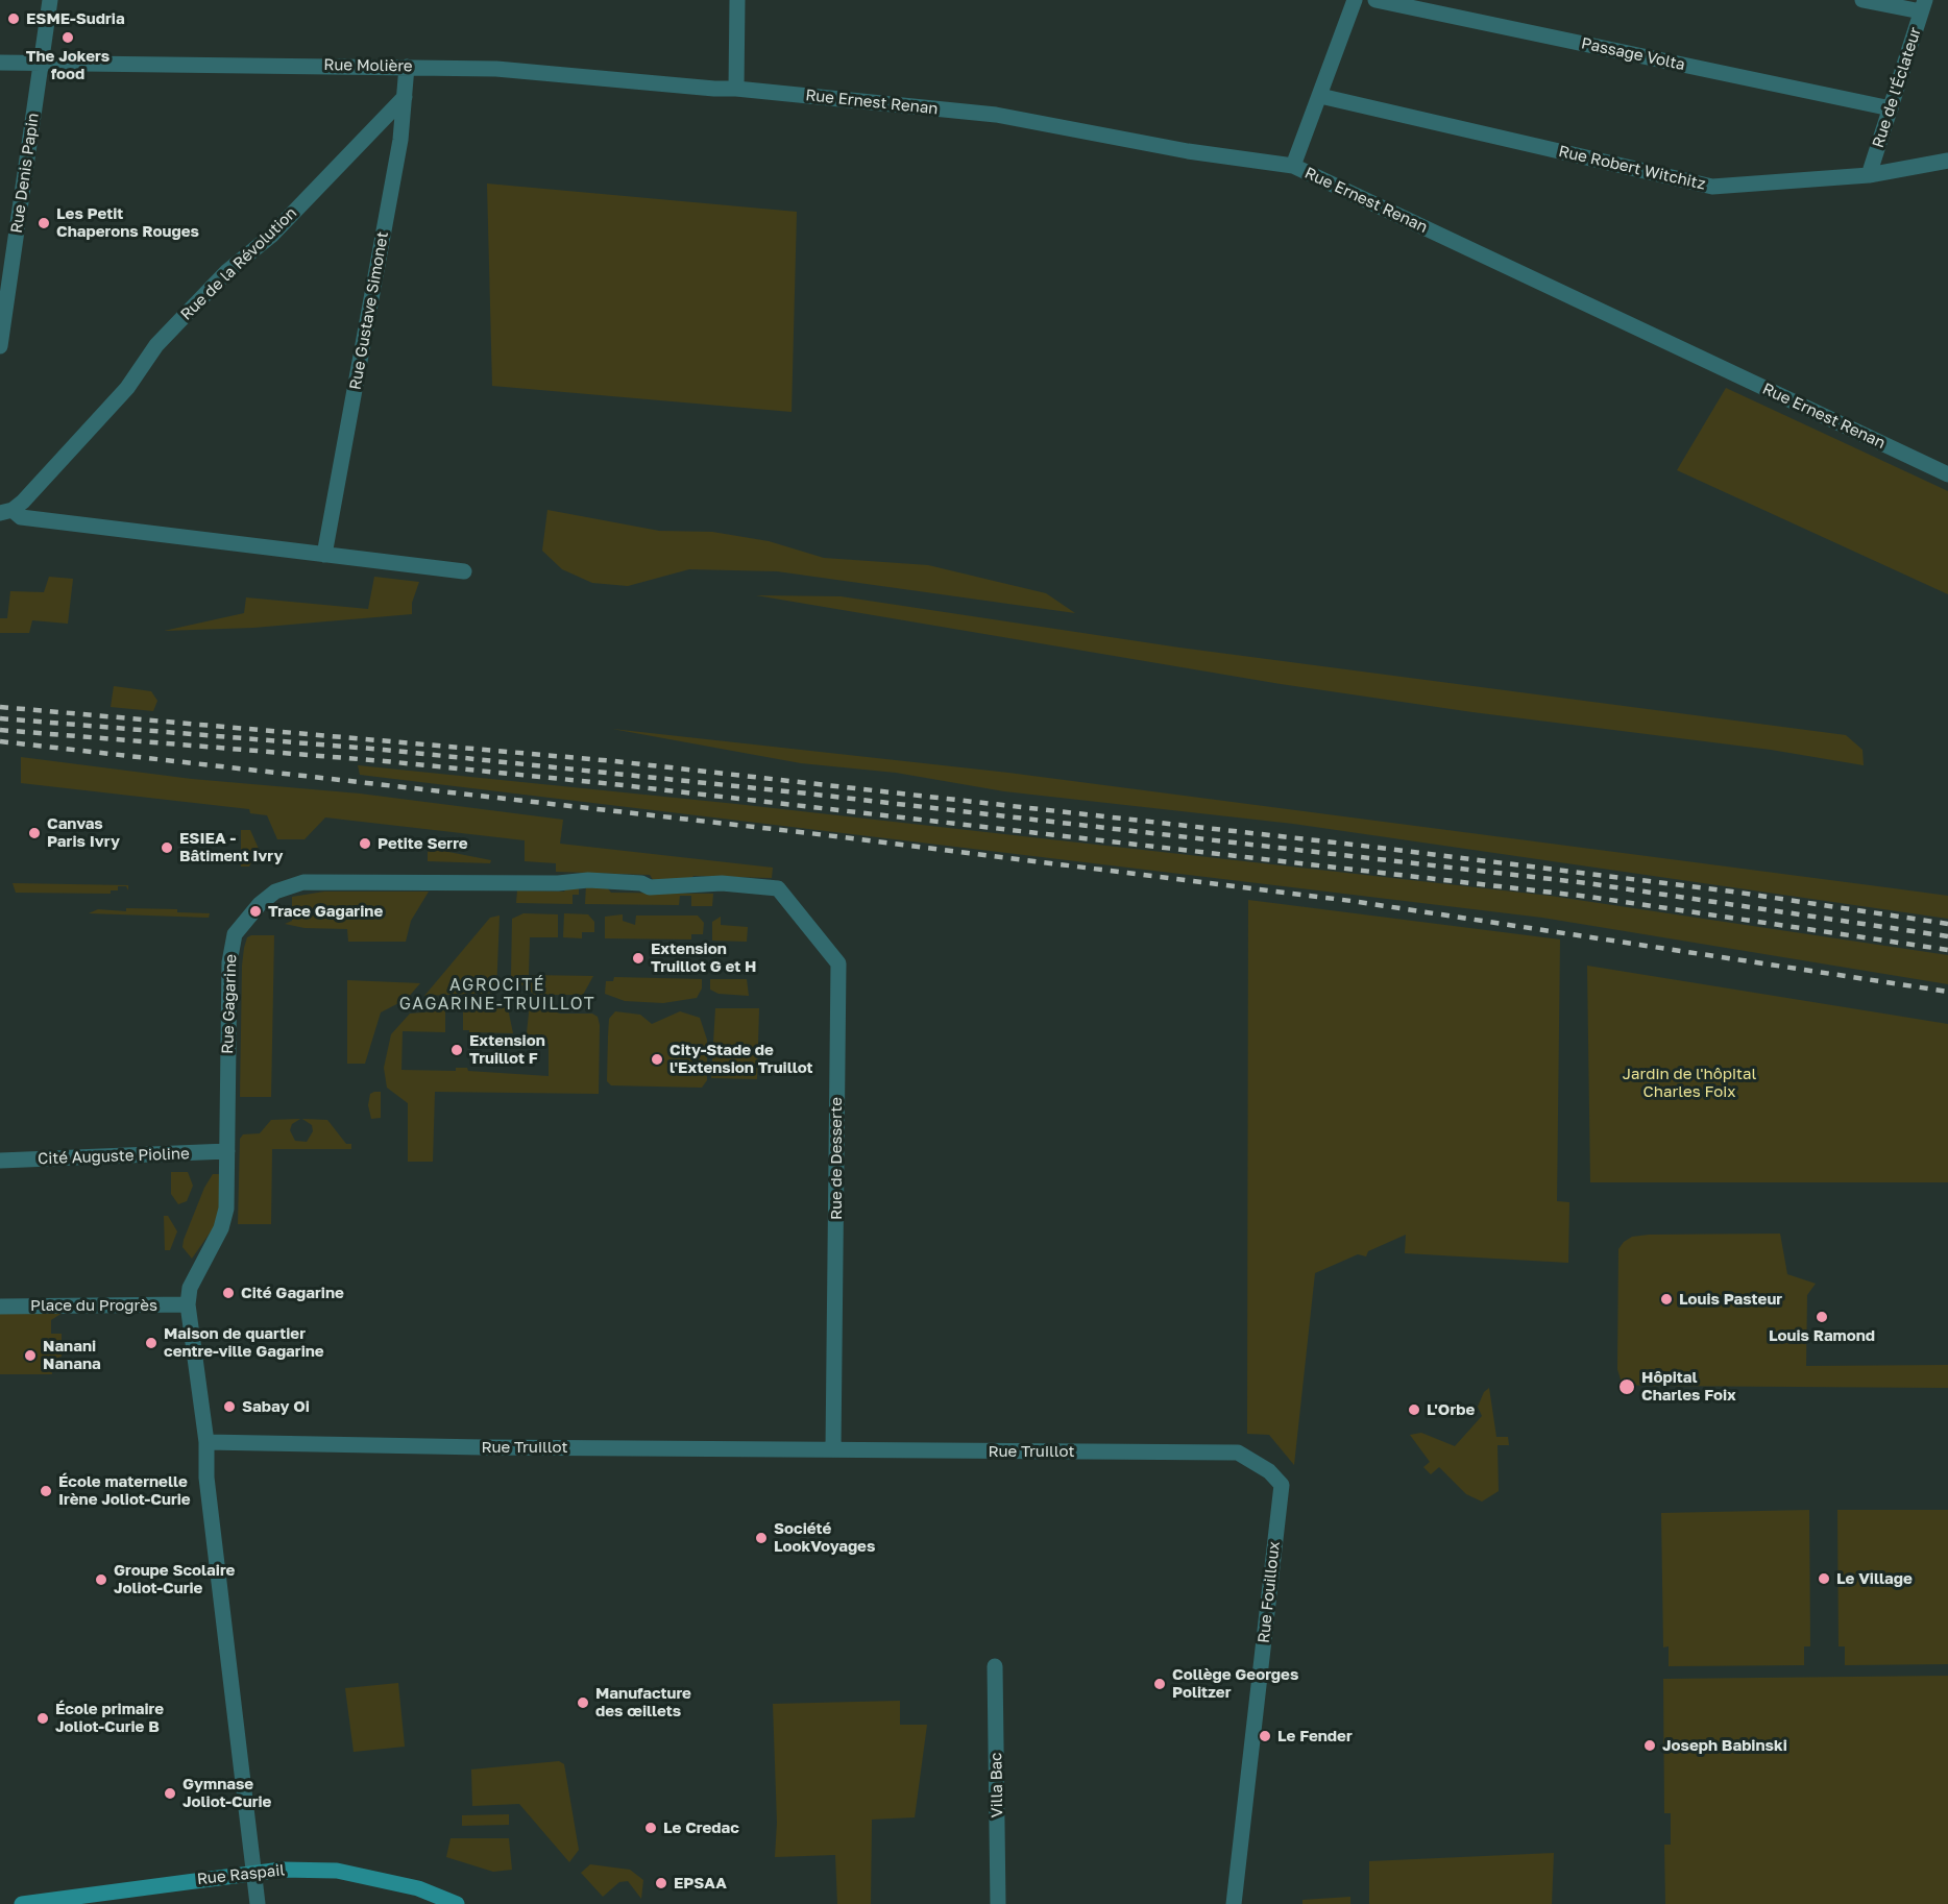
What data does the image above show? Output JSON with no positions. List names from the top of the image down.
{
  "streets": {
    "street": [
      "Passage Volta",
      "Rue Molière",
      "Rue de l'Éclateur",
      "Rue Ernest Renan",
      "Rue Robert Witchitz",
      "Rue Denis Papin",
      "Rue de la Révolution",
      "Rue Gustave Simonet",
      "Rue Gagarine",
      "Cité Auguste Pioline",
      "Rue de Desserte",
      "Place du Progrès",
      "Rue Truillot",
      "Rue Fouilloux",
      "Villa Bac",
      "Rue Raspail"
    ]
  },
  "crossings": [
    ["Passage Volta", "Rue de l'Éclateur"],
    ["Rue Molière", "Rue Ernest Renan"],
    ["Rue Molière", "Rue Denis Papin"],
    ["Rue Molière", "Rue Gustave Simonet"],
    ["Rue de l'Éclateur", "Rue Robert Witchitz"],
    ["Rue de la Révolution", "Rue Gustave Simonet"],
    ["Rue Gagarine", "Cité Auguste Pioline"],
    ["Rue Gagarine", "Rue de Desserte"],
    ["Rue Gagarine", "Place du Progrès"],
    ["Rue Gagarine", "Rue Truillot"],
    ["Rue de Desserte", "Rue Truillot"],
    ["Rue Truillot", "Rue Fouilloux"]
  ],
  "districts": ["AGROCITÉ GAGARINE-TRUILLOT"],
  "parks": ["Jardin de l'hôpital Charles Foix"],
  "places": [
    "ESME-Sudria",
    "The Jokers food",
    "Les Petit Chaperons Rouges",
    "Canvas Paris Ivry",
    "Petite Serre",
    "ESIEA - Bâtiment Ivry",
    "Trace Gagarine",
    "Extension Truillot G et H",
    "Extension Truillot F",
    "City-Stade de l'Extension Truillot",
    "Cité Gagarine",
    "Louis Pasteur",
    "Louis Ramond",
    "Maison de quartier centre-ville Gagarine",
    "Nanani Nanana",
    "Hôpital Charles Foix",
    "Sabay Oi",
    "L'Orbe",
    "École maternelle Irène Joliot-Curie",
    "Société LookVoyages",
    "Le Village",
    "Groupe Scolaire Joliot-Curie",
    "Collège Georges Politzer",
    "Manufacture des œillets",
    "École primaire Joliot-Curie B",
    "Le Fender",
    "Joseph Babinski",
    "Gymnase Joliot-Curie",
    "Le Credac",
    "EPSAA"
  ]
}
